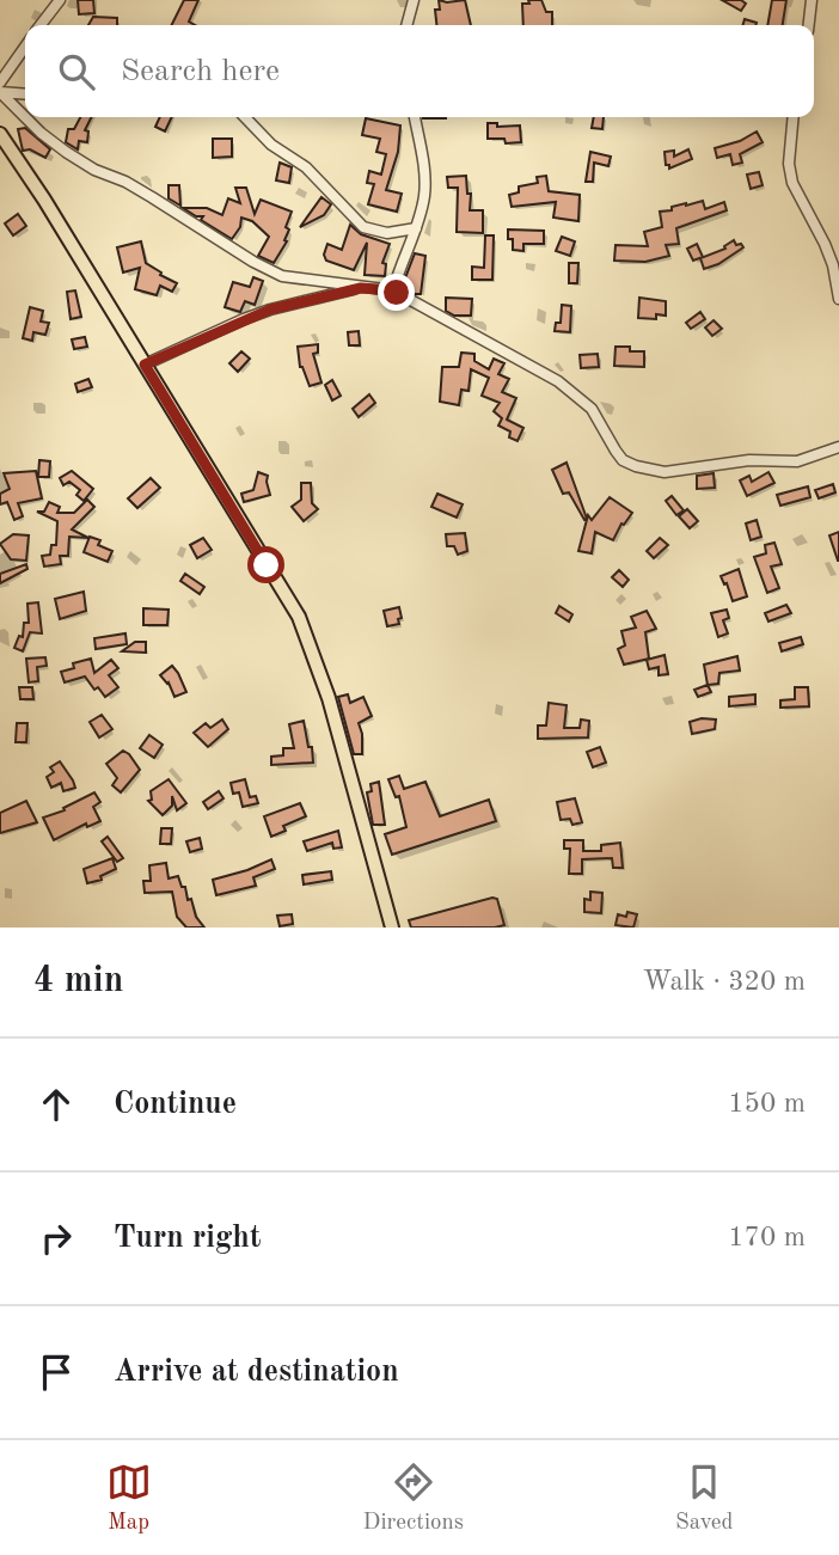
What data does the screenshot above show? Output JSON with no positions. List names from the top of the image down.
{
  "page": {
    "search": "Search here",
    "heading": ["4 min", "Walk · 320 m"],
    "list": [
      ["Continue", "150 m"],
      ["Turn right", "170 m"],
      "Arrive at destination"
    ],
    "nav": ["Map", "Directions", "Saved"]
  }
}
